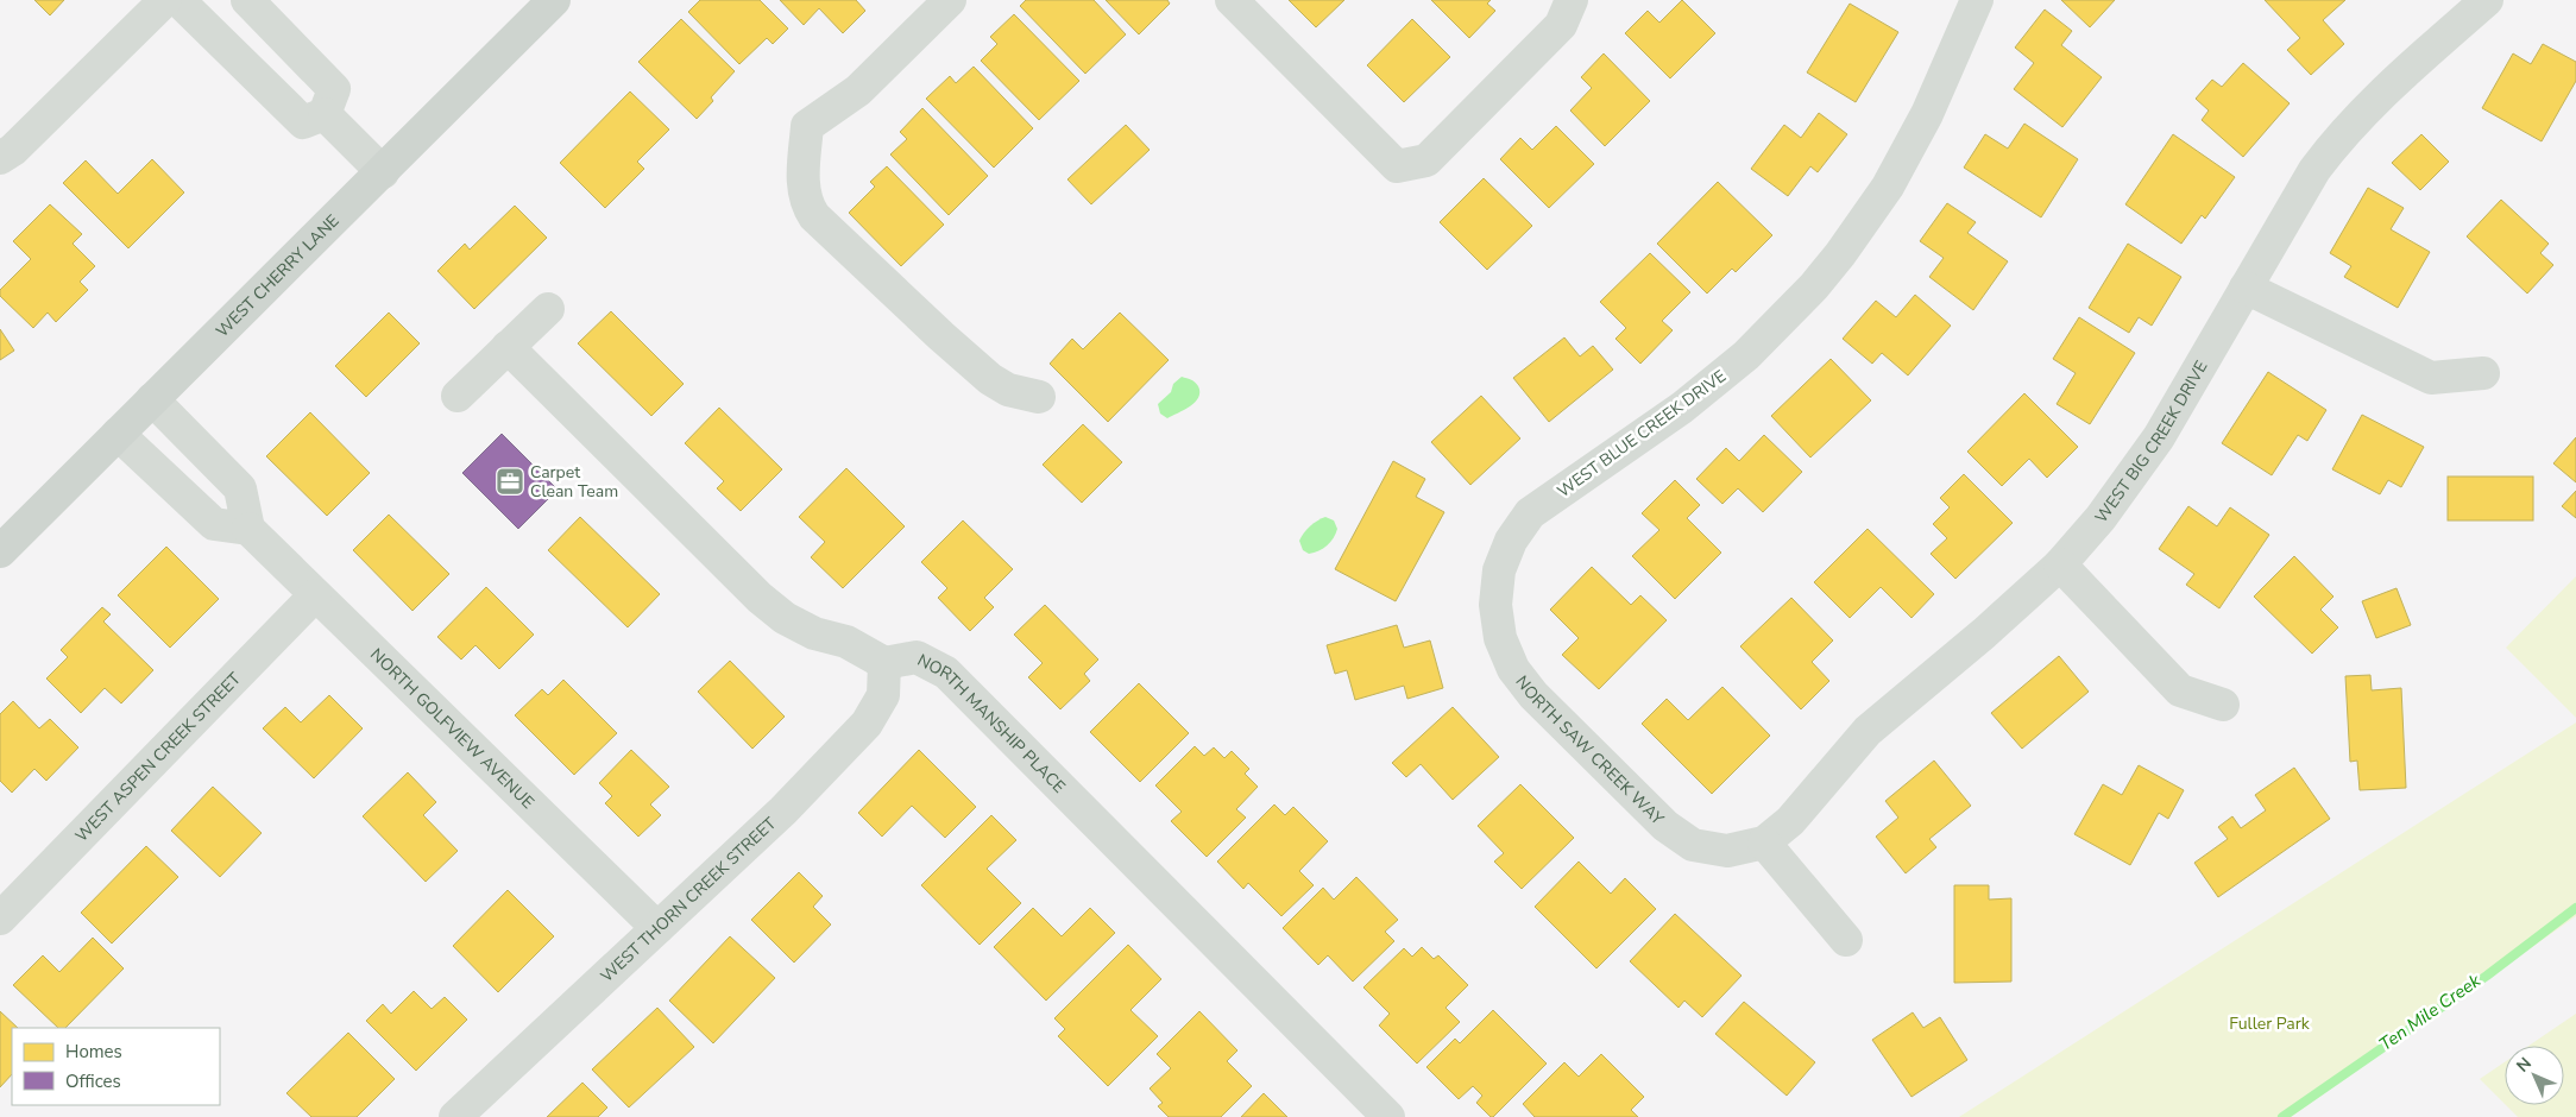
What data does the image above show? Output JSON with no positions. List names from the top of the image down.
{
  "streets": {
    "main road": ["WEST CHERRY LANE"],
    "street": [
      "WEST BLUE CREEK DRIVE",
      "WEST BIG CREEK DRIVE",
      "NORTH MANSHIP PLACE",
      "NORTH GOLFVIEW AVENUE",
      "NORTH SAW CREEK WAY",
      "WEST ASPEN CREEK STREET",
      "WEST THORN CREEK STREET"
    ]
  },
  "crossings": [
    ["WEST BLUE CREEK DRIVE", "NORTH SAW CREEK WAY"],
    ["WEST BIG CREEK DRIVE", "NORTH SAW CREEK WAY"],
    ["NORTH MANSHIP PLACE", "WEST THORN CREEK STREET"],
    ["NORTH GOLFVIEW AVENUE", "WEST ASPEN CREEK STREET"],
    ["NORTH GOLFVIEW AVENUE", "WEST THORN CREEK STREET"]
  ],
  "water": ["Ten Mile Creek"],
  "parks": ["Fuller Park"],
  "places": {
    "office": ["Carpet Clean Team"]
  },
  "legend": ["Homes", "Offices"],
  "north": "top left"
}
